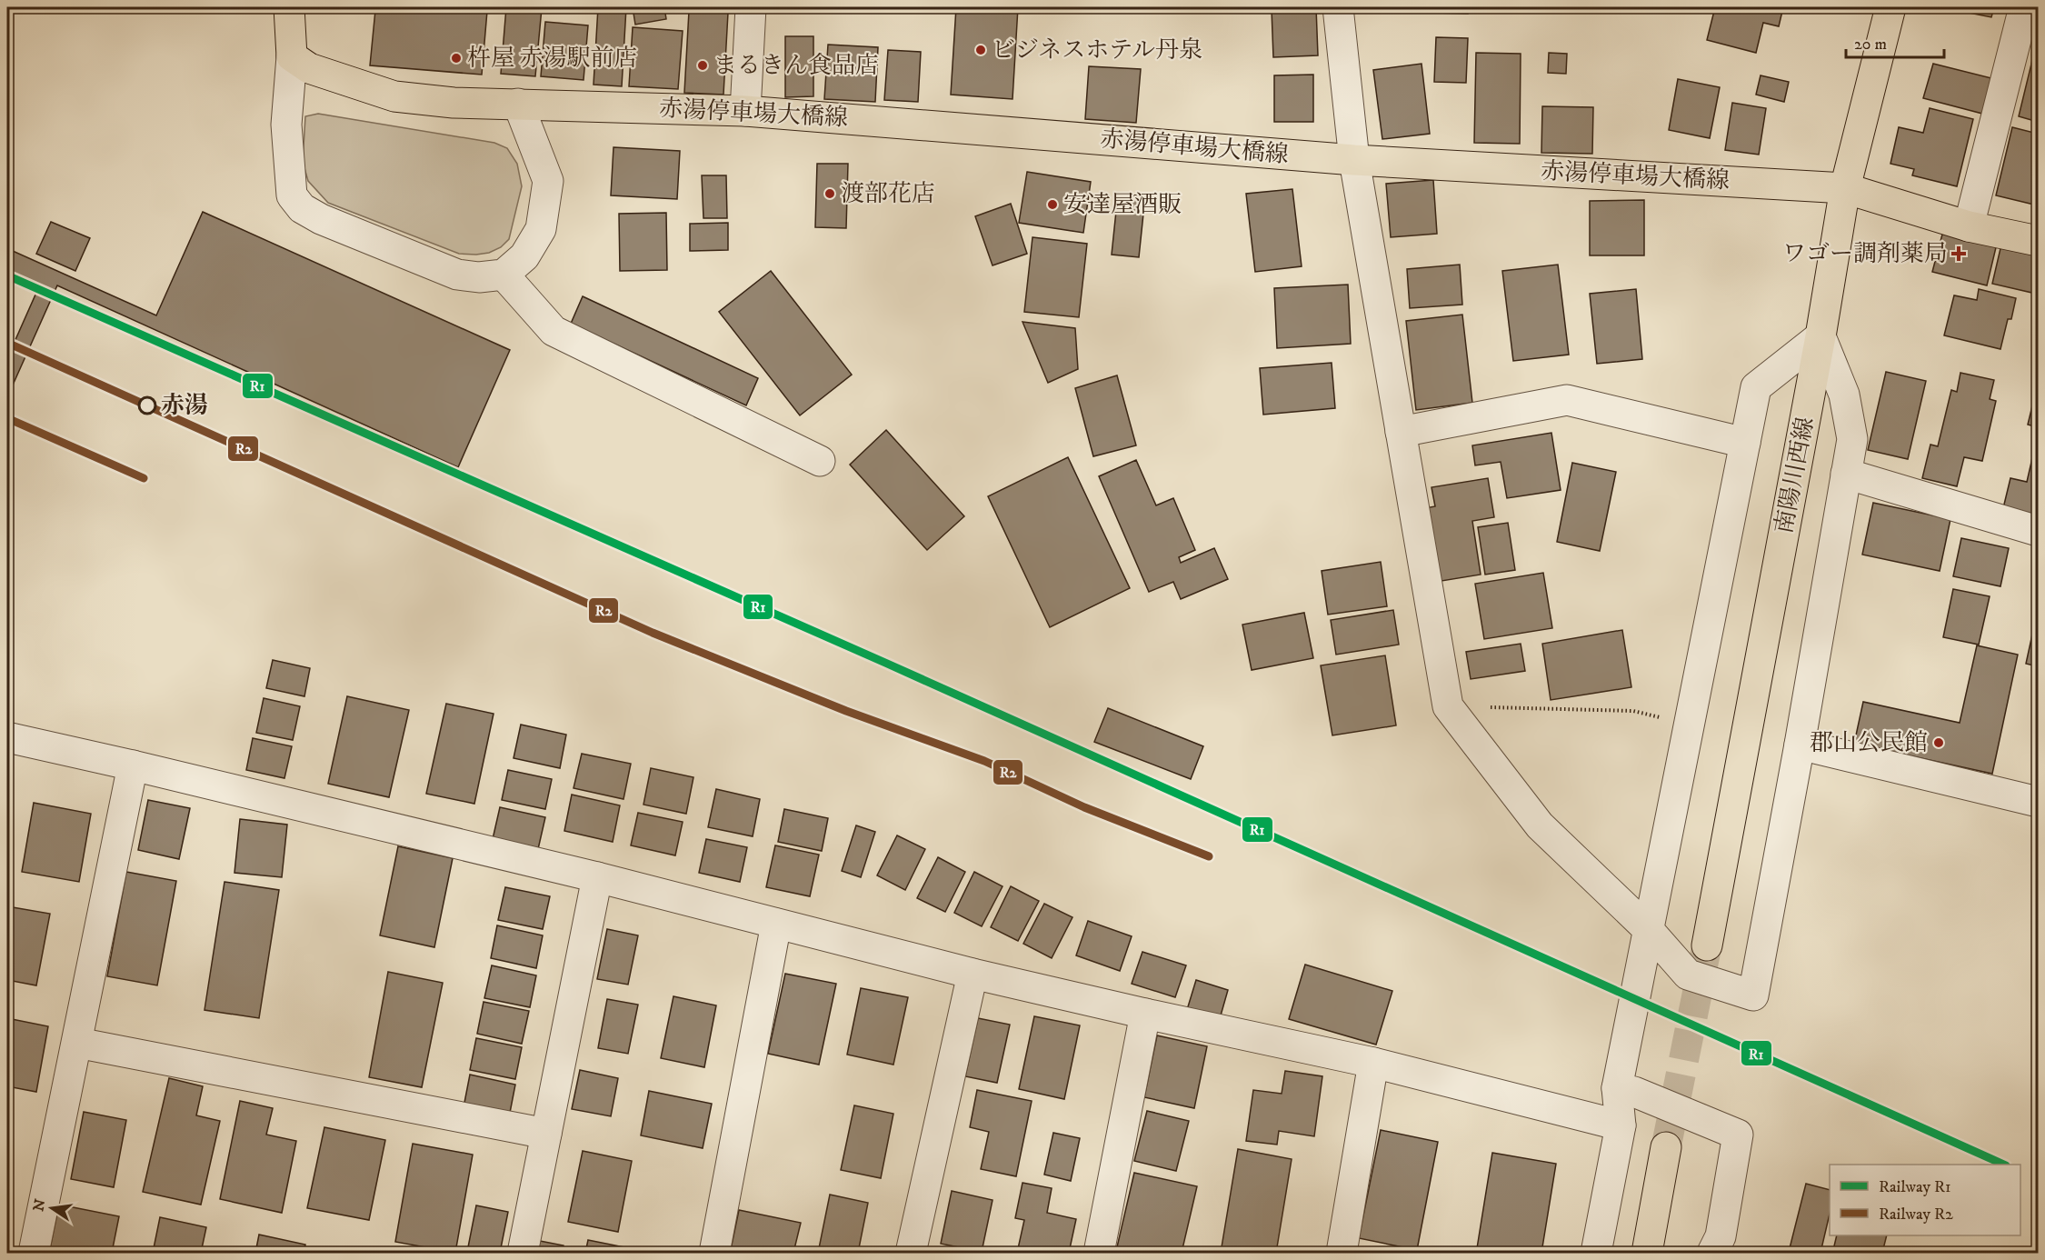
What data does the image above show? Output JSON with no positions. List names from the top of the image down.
{
  "streets": {
    "main road": ["赤湯停車場大橋線", "南陽川西線"]
  },
  "crossings": [
    ["赤湯停車場大橋線", "南陽川西線"]
  ],
  "places": {
    "other": [
      "ビジネスホテル丹泉",
      "杵屋 赤湯駅前店",
      "まるきん食品店",
      "渡部花店",
      "安達屋酒販",
      "赤湯",
      "郡山公民館"
    ],
    "health": ["ワゴー調剤薬局"]
  },
  "lines": ["rail line R1", "rail line R2"],
  "legend": ["Railway R1", "Railway R2"],
  "scale_bar": "20 m",
  "north": "left"
}
